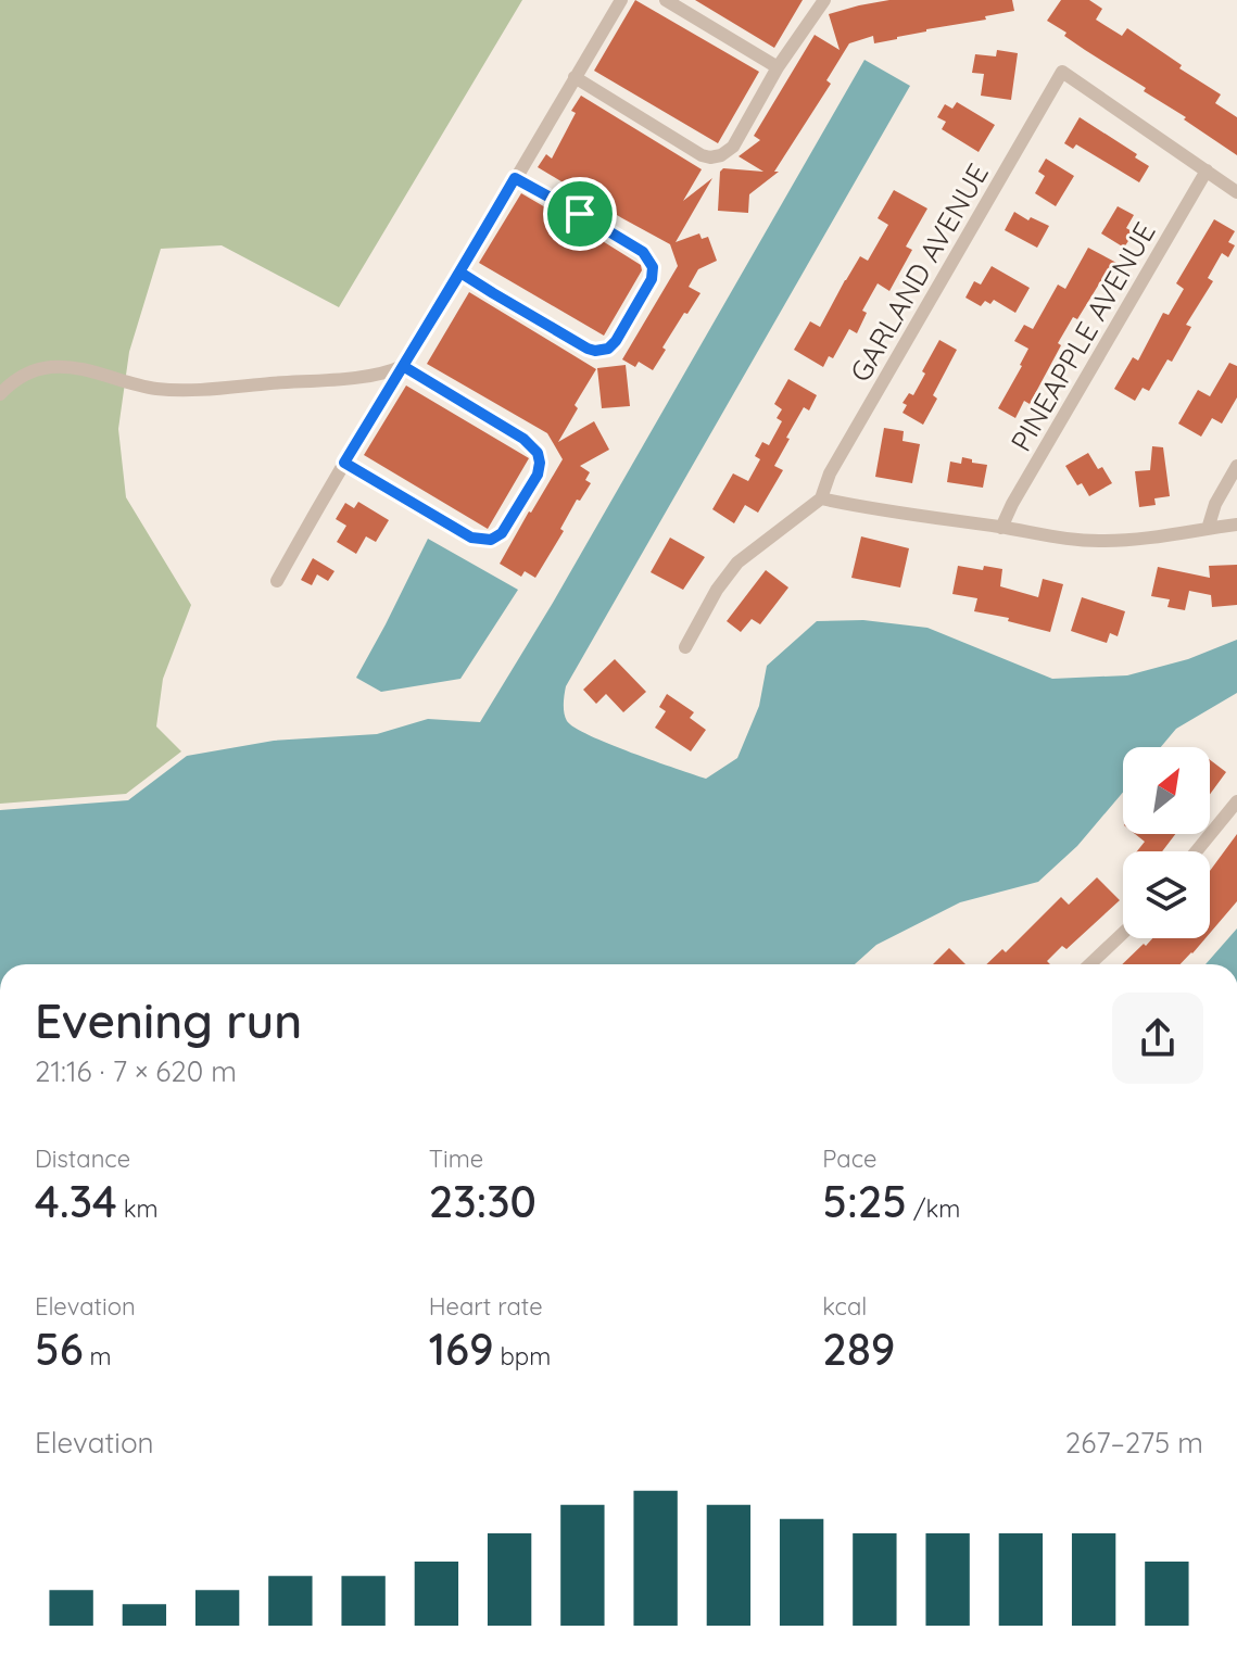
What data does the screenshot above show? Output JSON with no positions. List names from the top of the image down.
{
  "streets": {
    "street": ["GARLAND AVENUE", "PINEAPPLE AVENUE"]
  },
  "crossings": [
    ["GARLAND AVENUE", "PINEAPPLE AVENUE"]
  ],
  "north": "top right",
  "page": {
    "heading": ["Evening run", "21:16 · 7 × 620 m"],
    "stats": [
      ["Distance", "4.34 km"],
      ["Time", "23:30"],
      ["Pace", "5:25 /km"],
      ["Elevation", "56 m"],
      ["Heart rate", "169 bpm"],
      ["kcal", "289"]
    ],
    "chart": ["Elevation", "267–275 m"]
  }
}
